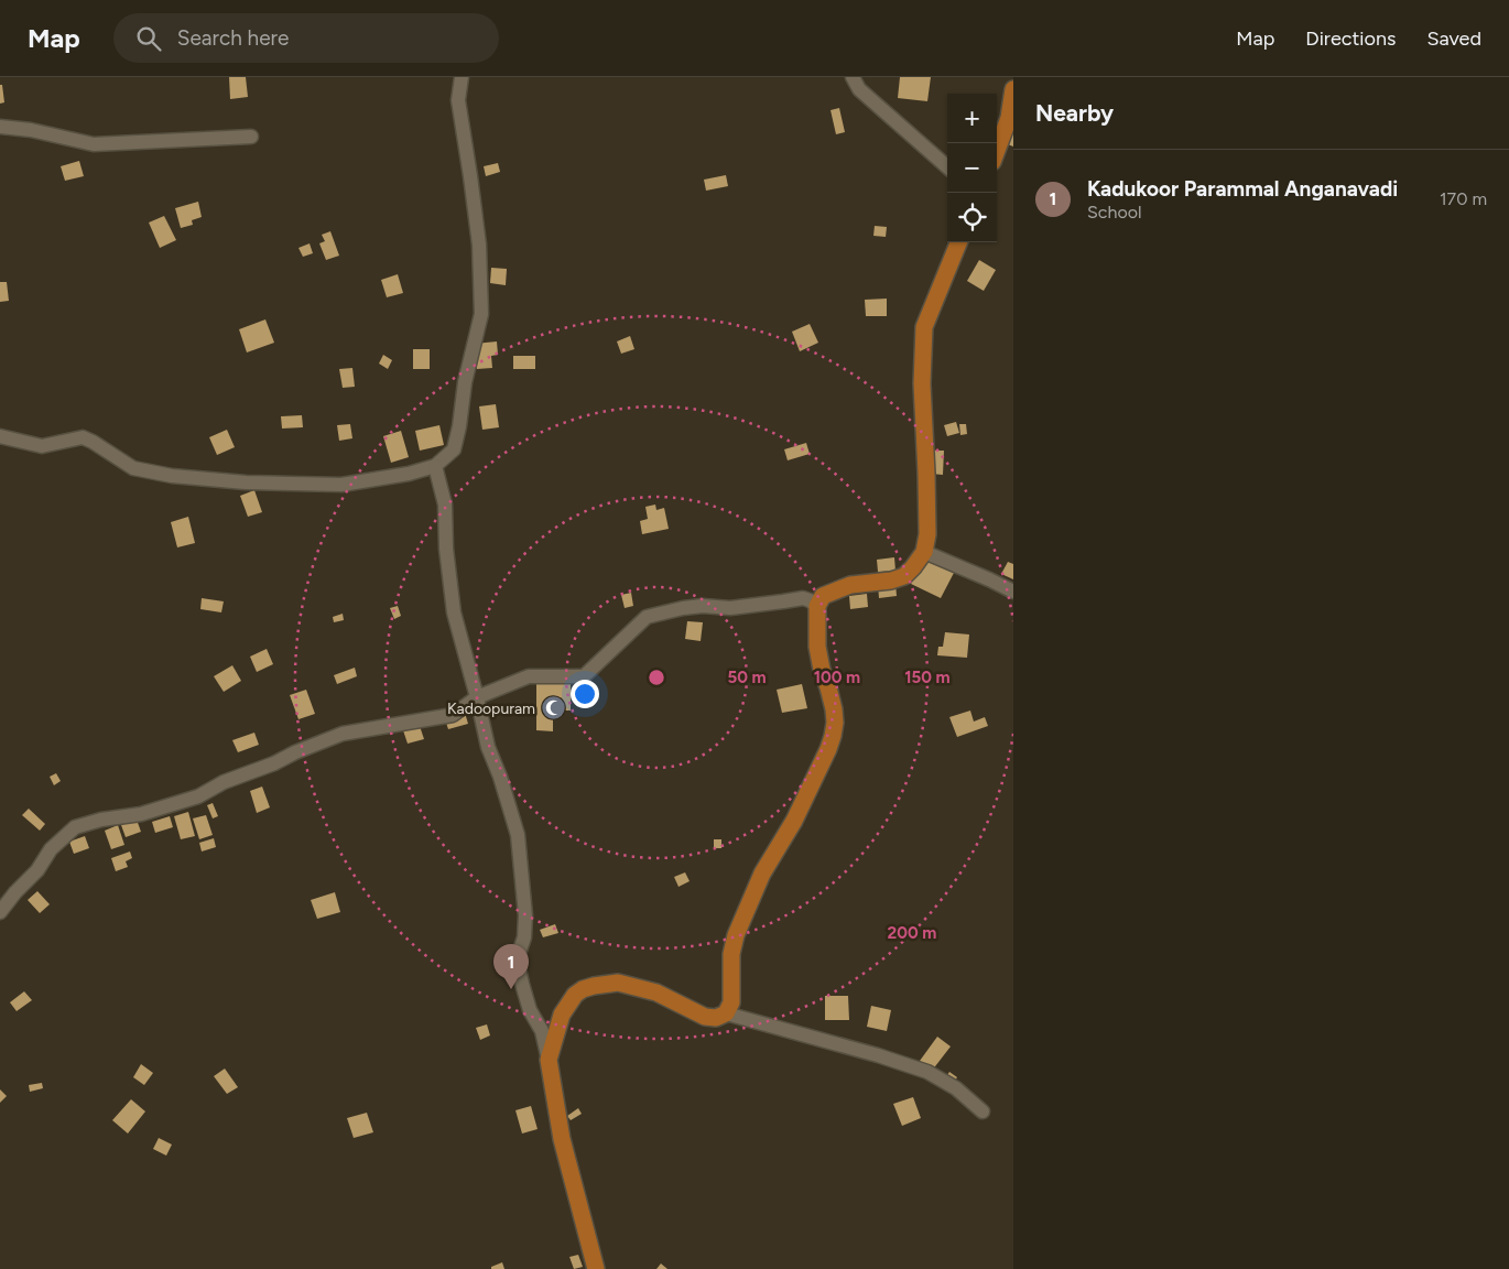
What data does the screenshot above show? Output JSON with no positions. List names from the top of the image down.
{
  "places": {
    "mosque": ["Kadoopuram"]
  },
  "page": {
    "header": "Map",
    "search": "Search here",
    "nav": ["Map", "Directions", "Saved"],
    "heading": "Nearby",
    "map_buttons": ["+", "−"],
    "list": [
      {
        "mark": "1",
        "name": "Kadukoor Parammal Anganavadi",
        "note": "School",
        "value": "170 m"
      }
    ],
    "pins": "1"
  },
  "rings": [
    "50 m",
    "100 m",
    "150 m",
    "200 m"
  ]
}
